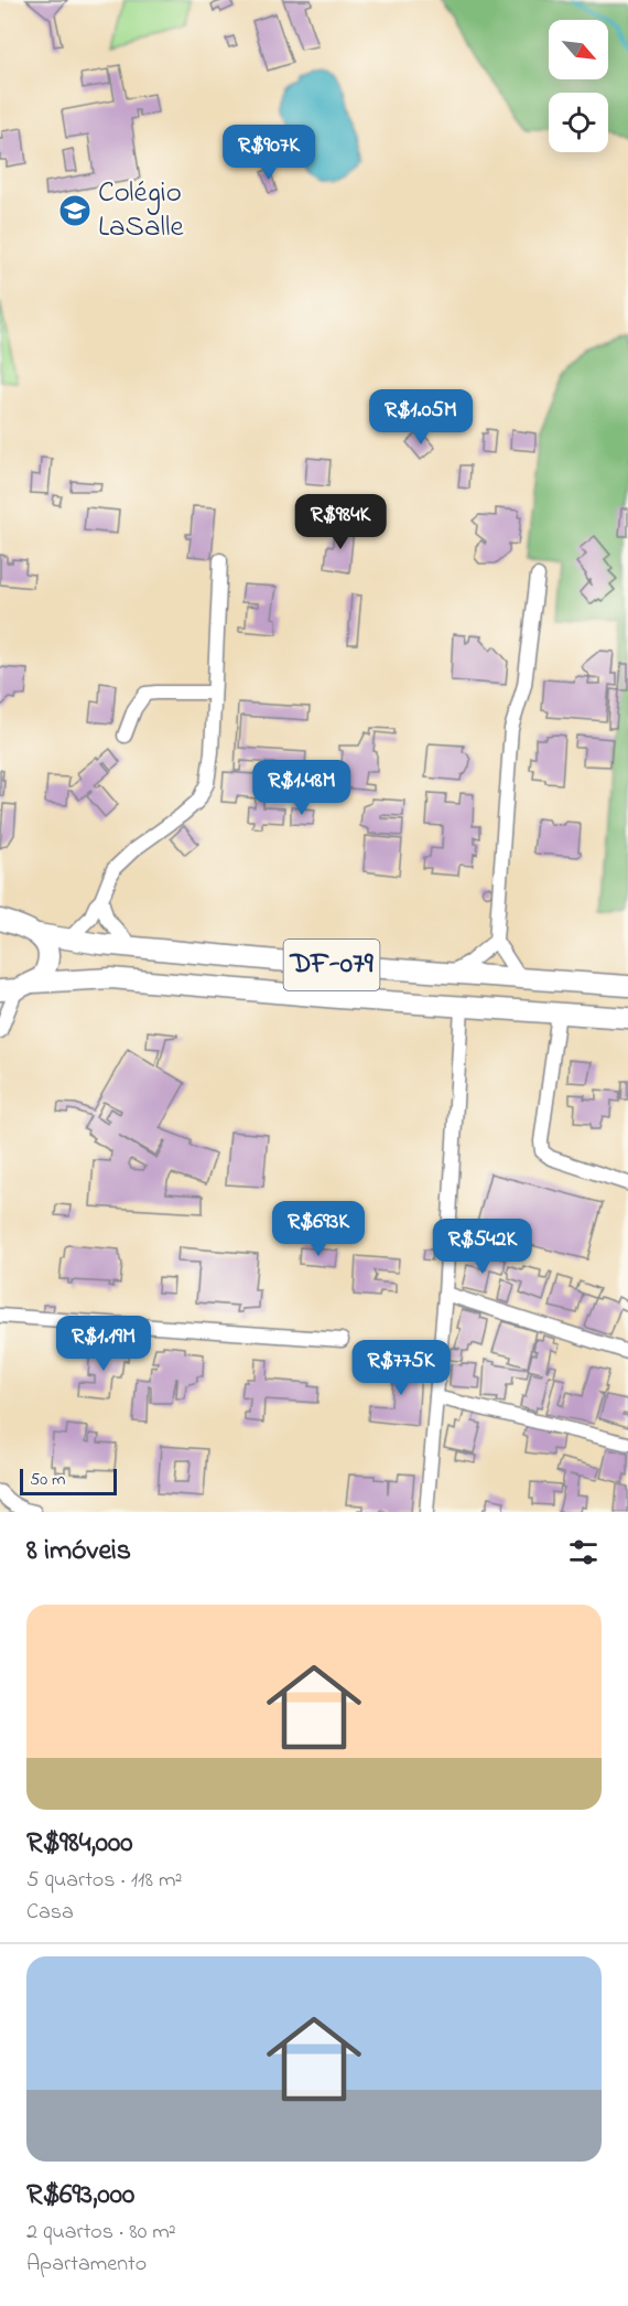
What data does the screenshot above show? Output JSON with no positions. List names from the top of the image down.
{
  "streets": {
    "main road": ["DF-079"]
  },
  "places": {
    "school or university": ["Colégio LaSalle"]
  },
  "scale_bar": "50 m",
  "north": "bottom right",
  "page": {
    "price": [
      "R$907K",
      "R$1.05M",
      "R$984K",
      "R$1.48M",
      "R$693K",
      "R$542K",
      "R$1.19M",
      "R$775K"
    ],
    "scale": "50 m",
    "heading": "8 imóveis",
    "list": [
      {
        "name": "R$984,000",
        "note": "5 quartos · 118 m² · Casa"
      },
      {
        "name": "R$693,000",
        "note": "2 quartos · 80 m² · Apartamento"
      }
    ]
  }
}
